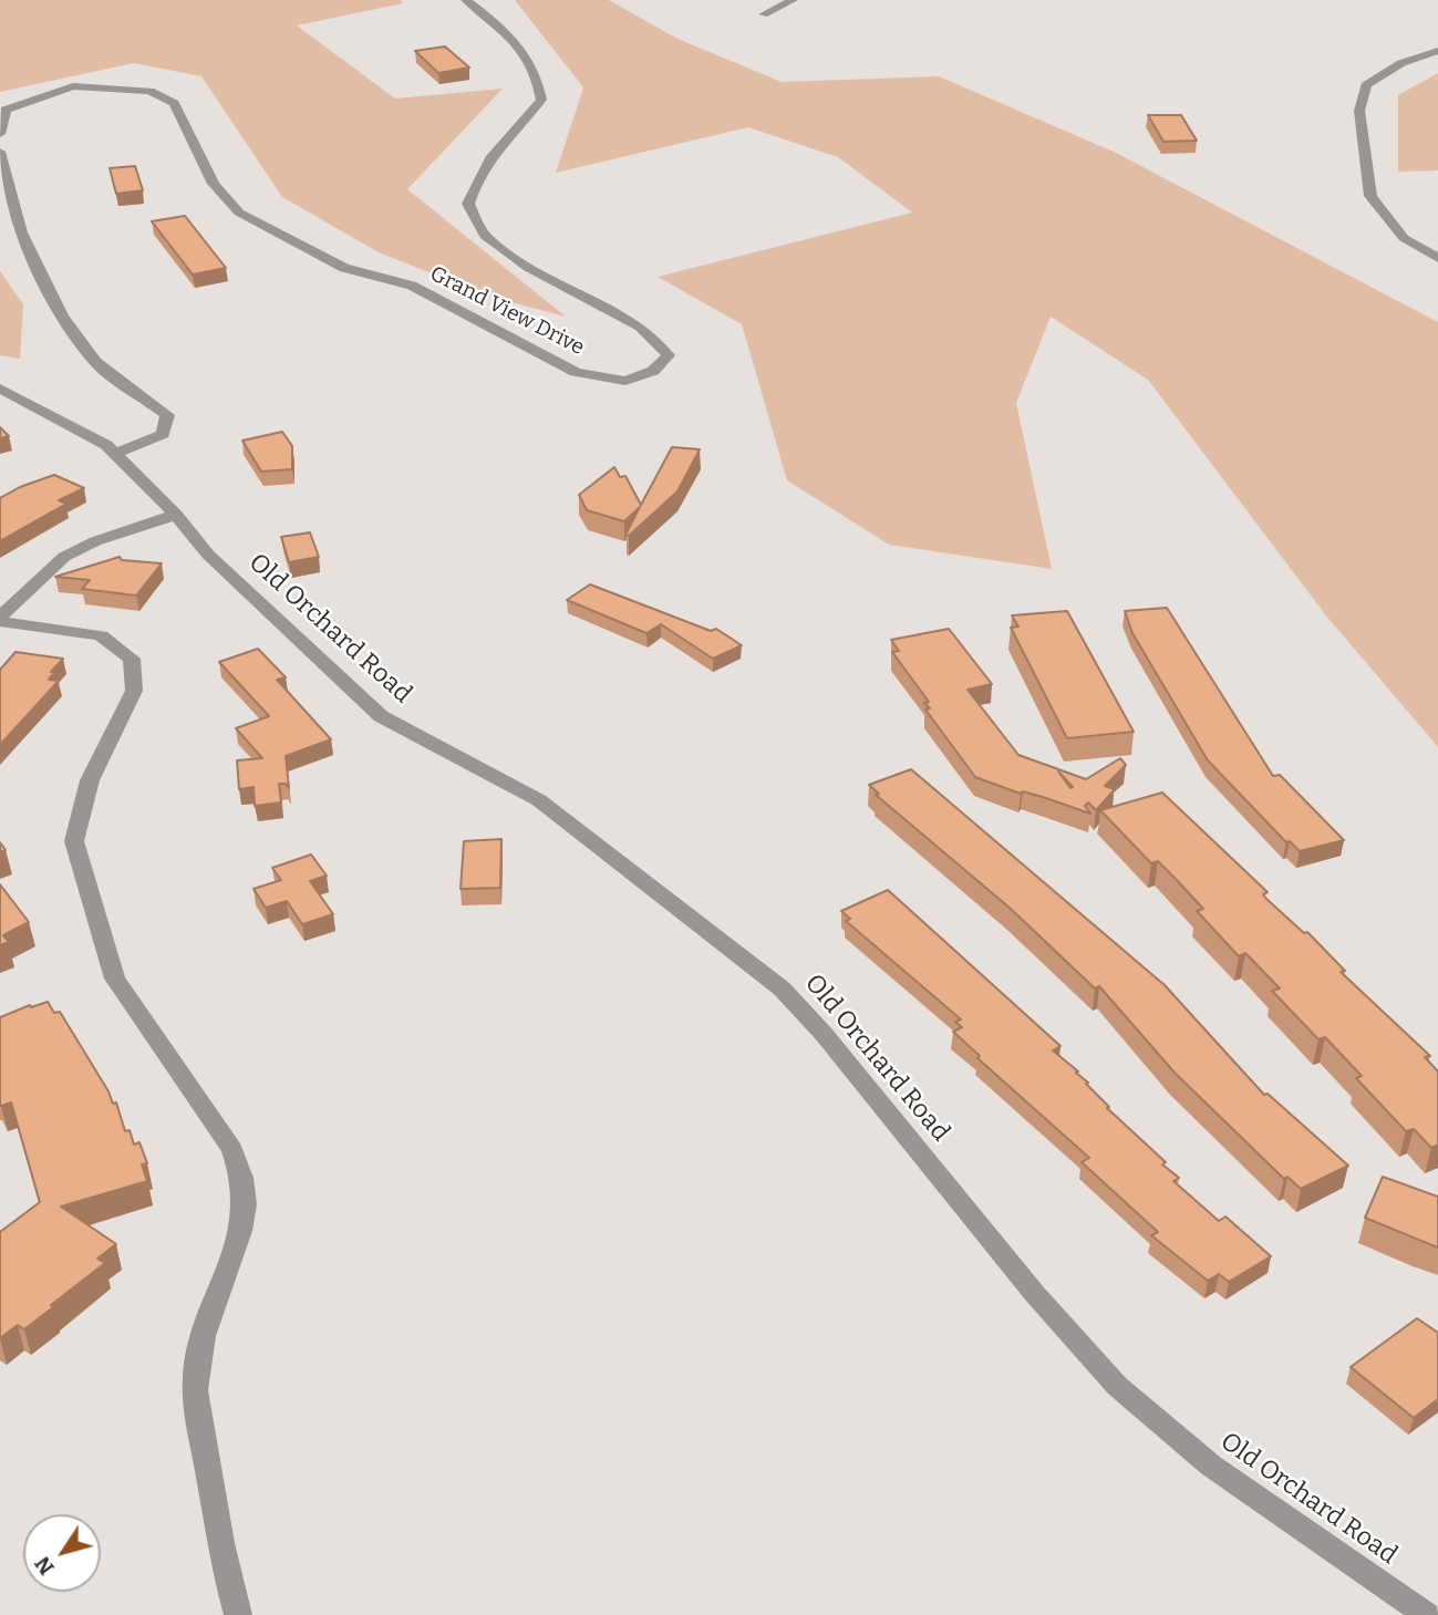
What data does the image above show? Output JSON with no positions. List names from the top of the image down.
{
  "streets": {
    "street": ["Grand View Drive", "Old Orchard Road"]
  },
  "north": "bottom left"
}
